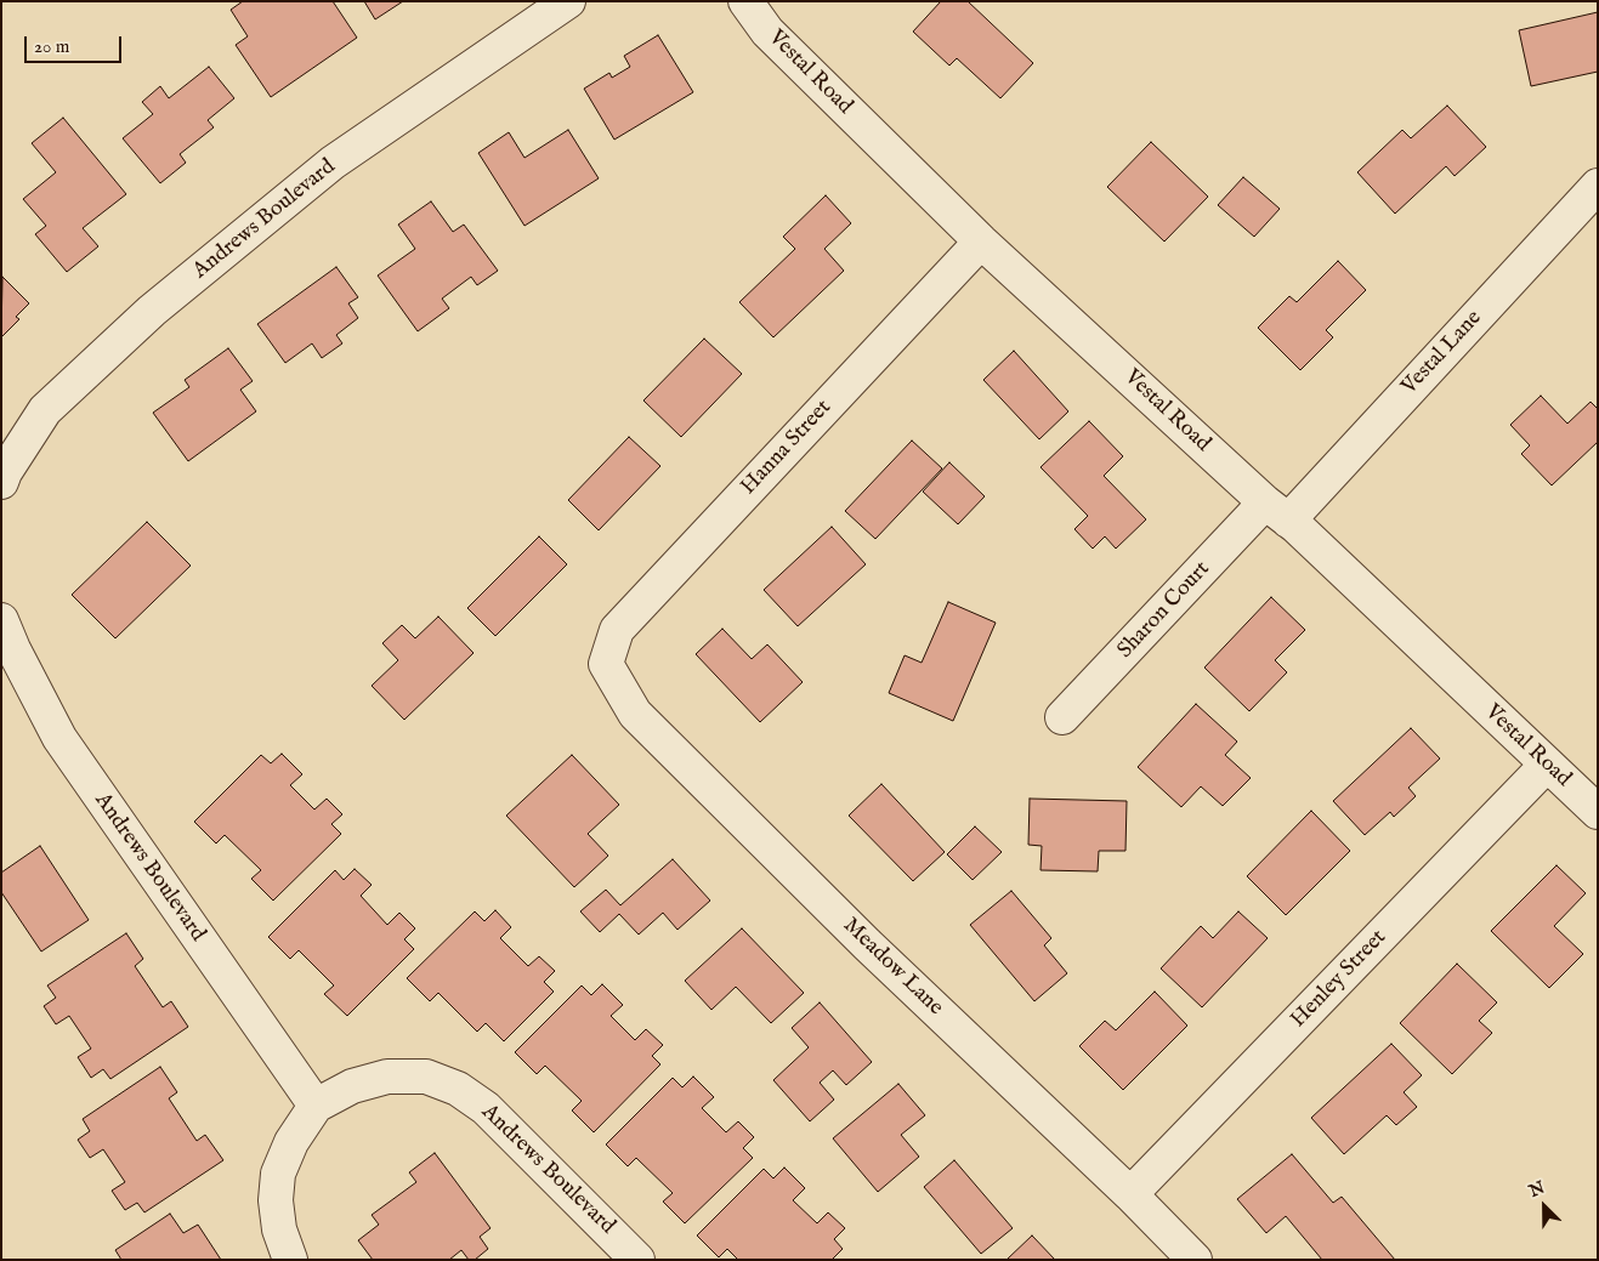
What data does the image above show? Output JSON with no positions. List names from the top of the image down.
{
  "streets": {
    "street": [
      "Vestal Road",
      "Andrews Boulevard",
      "Vestal Lane",
      "Hanna Street",
      "Sharon Court",
      "Meadow Lane",
      "Henley Street"
    ]
  },
  "crossings": [
    ["Vestal Road", "Vestal Lane"],
    ["Vestal Road", "Hanna Street"],
    ["Vestal Road", "Sharon Court"],
    ["Vestal Road", "Henley Street"],
    ["Vestal Lane", "Sharon Court"],
    ["Hanna Street", "Meadow Lane"],
    ["Meadow Lane", "Henley Street"]
  ],
  "scale_bar": "20 m",
  "north": "top left"
}
